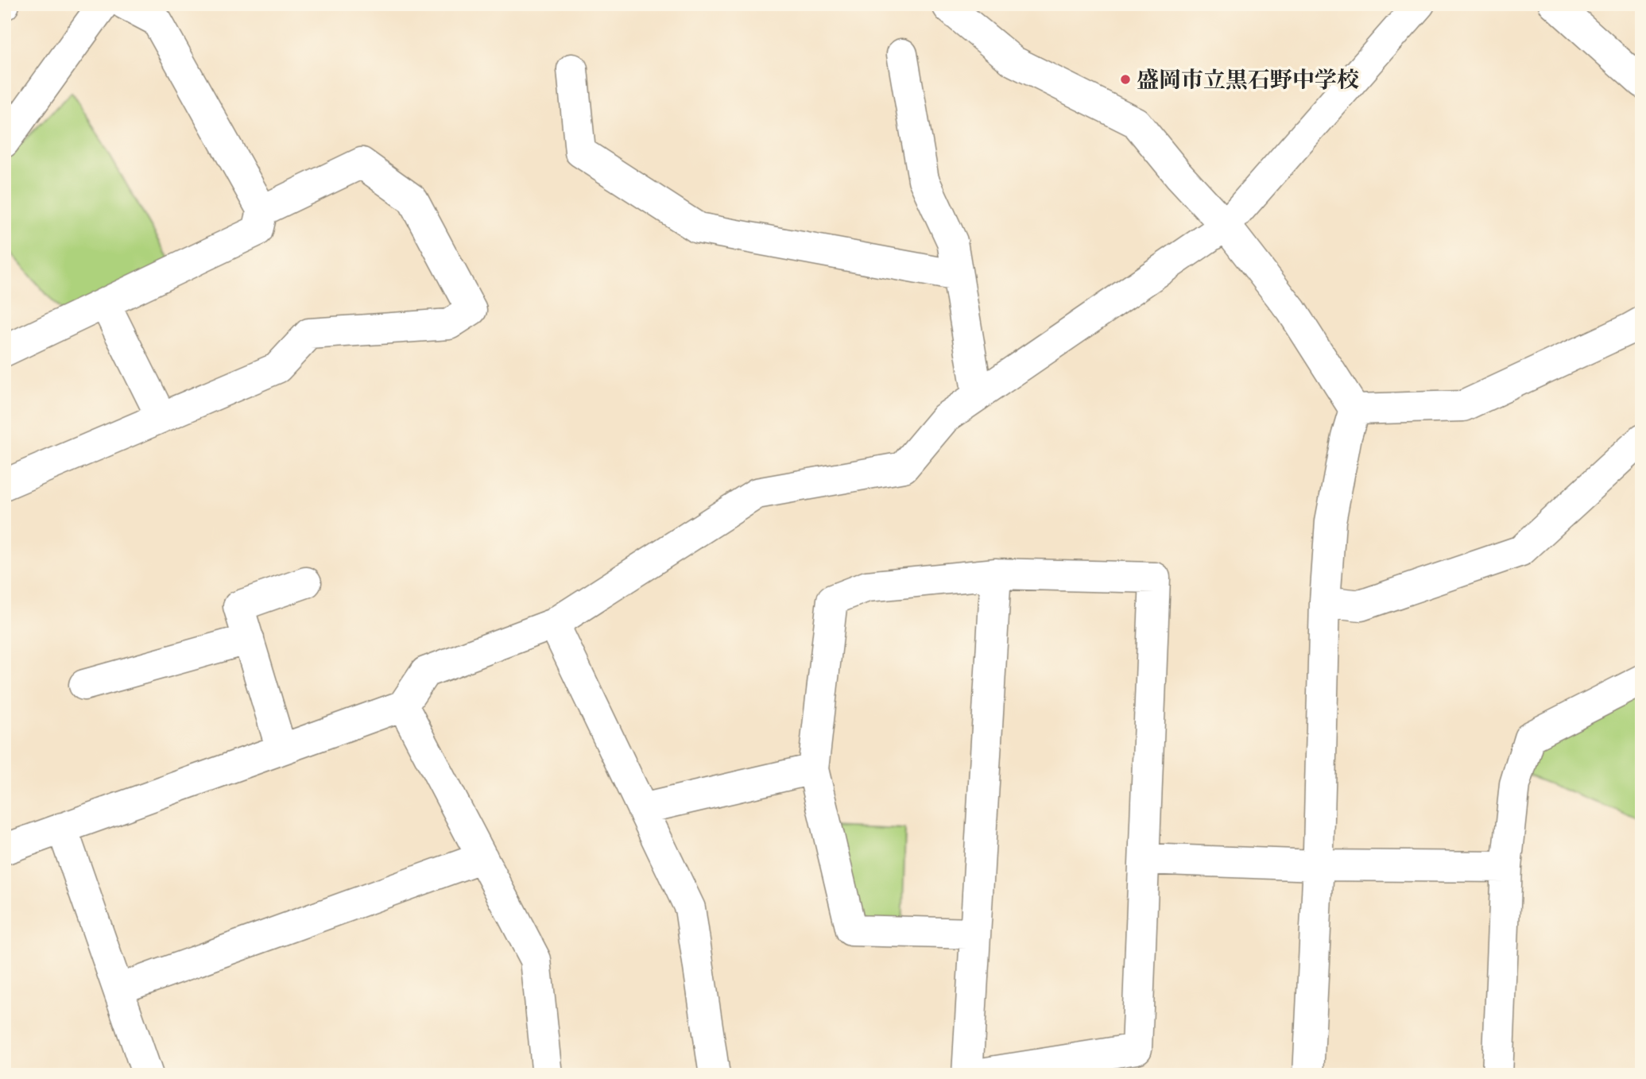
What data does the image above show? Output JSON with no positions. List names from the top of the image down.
{
  "places": ["盛岡市立黒石野中学校"]
}
